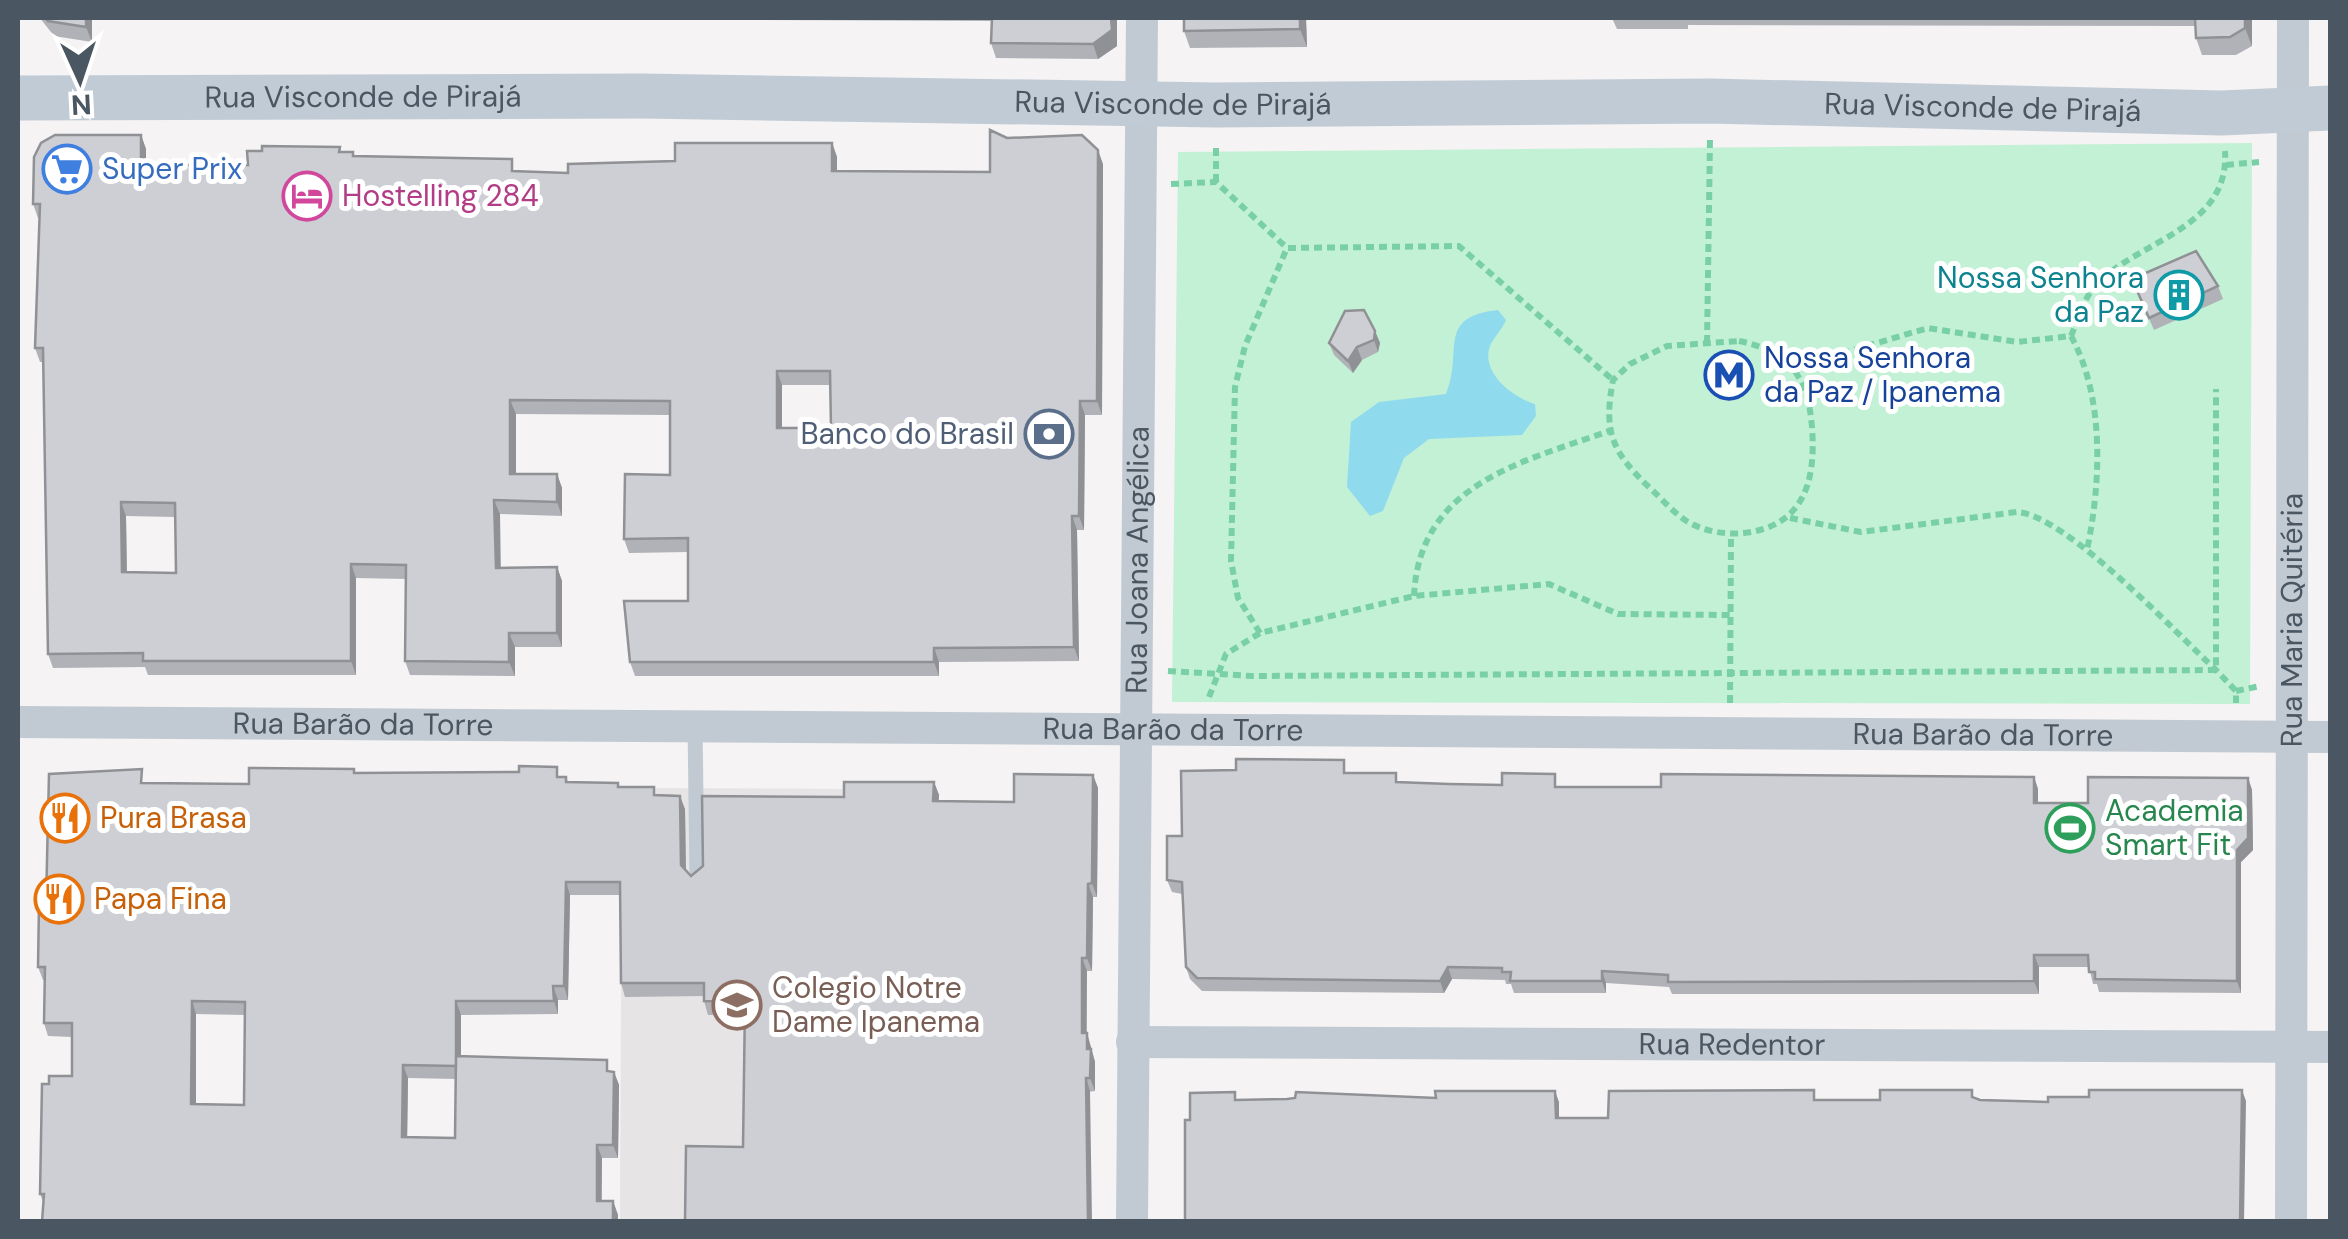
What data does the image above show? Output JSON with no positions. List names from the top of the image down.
{
  "streets": {
    "main road": ["Rua Visconde de Pirajá"],
    "street": [
      "Rua Joana Angélica",
      "Rua Maria Quitéria",
      "Rua Barão da Torre",
      "Rua Redentor"
    ]
  },
  "crossings": [
    ["Rua Visconde de Pirajá", "Rua Joana Angélica"],
    ["Rua Visconde de Pirajá", "Rua Maria Quitéria"],
    ["Rua Joana Angélica", "Rua Barão da Torre"],
    ["Rua Joana Angélica", "Rua Redentor"],
    ["Rua Maria Quitéria", "Rua Barão da Torre"],
    ["Rua Maria Quitéria", "Rua Redentor"]
  ],
  "places": {
    "supermarket": ["Super Prix"],
    "hotel": ["Hostelling 284"],
    "building": ["Nossa Senhora da Paz"],
    "metro station": ["Nossa Senhora da Paz / Ipanema"],
    "bank": ["Banco do Brasil"],
    "restaurant": ["Pura Brasa", "Papa Fina"],
    "sports": ["Academia Smart Fit"],
    "school or university": ["Colegio Notre Dame Ipanema"]
  },
  "north": "bottom"
}
